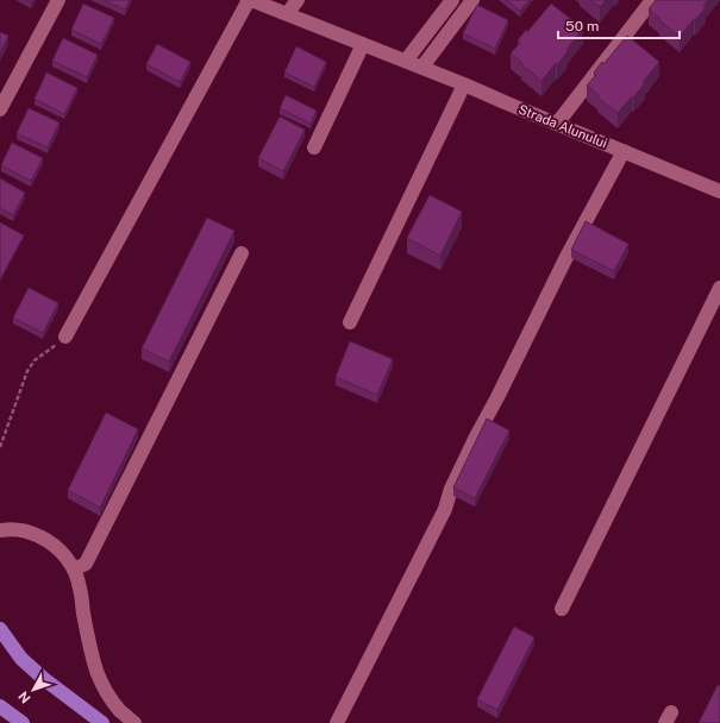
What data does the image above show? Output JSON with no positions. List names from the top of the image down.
{
  "streets": {
    "street": ["Strada Alunului"]
  },
  "scale_bar": "50 m",
  "north": "bottom left"
}
